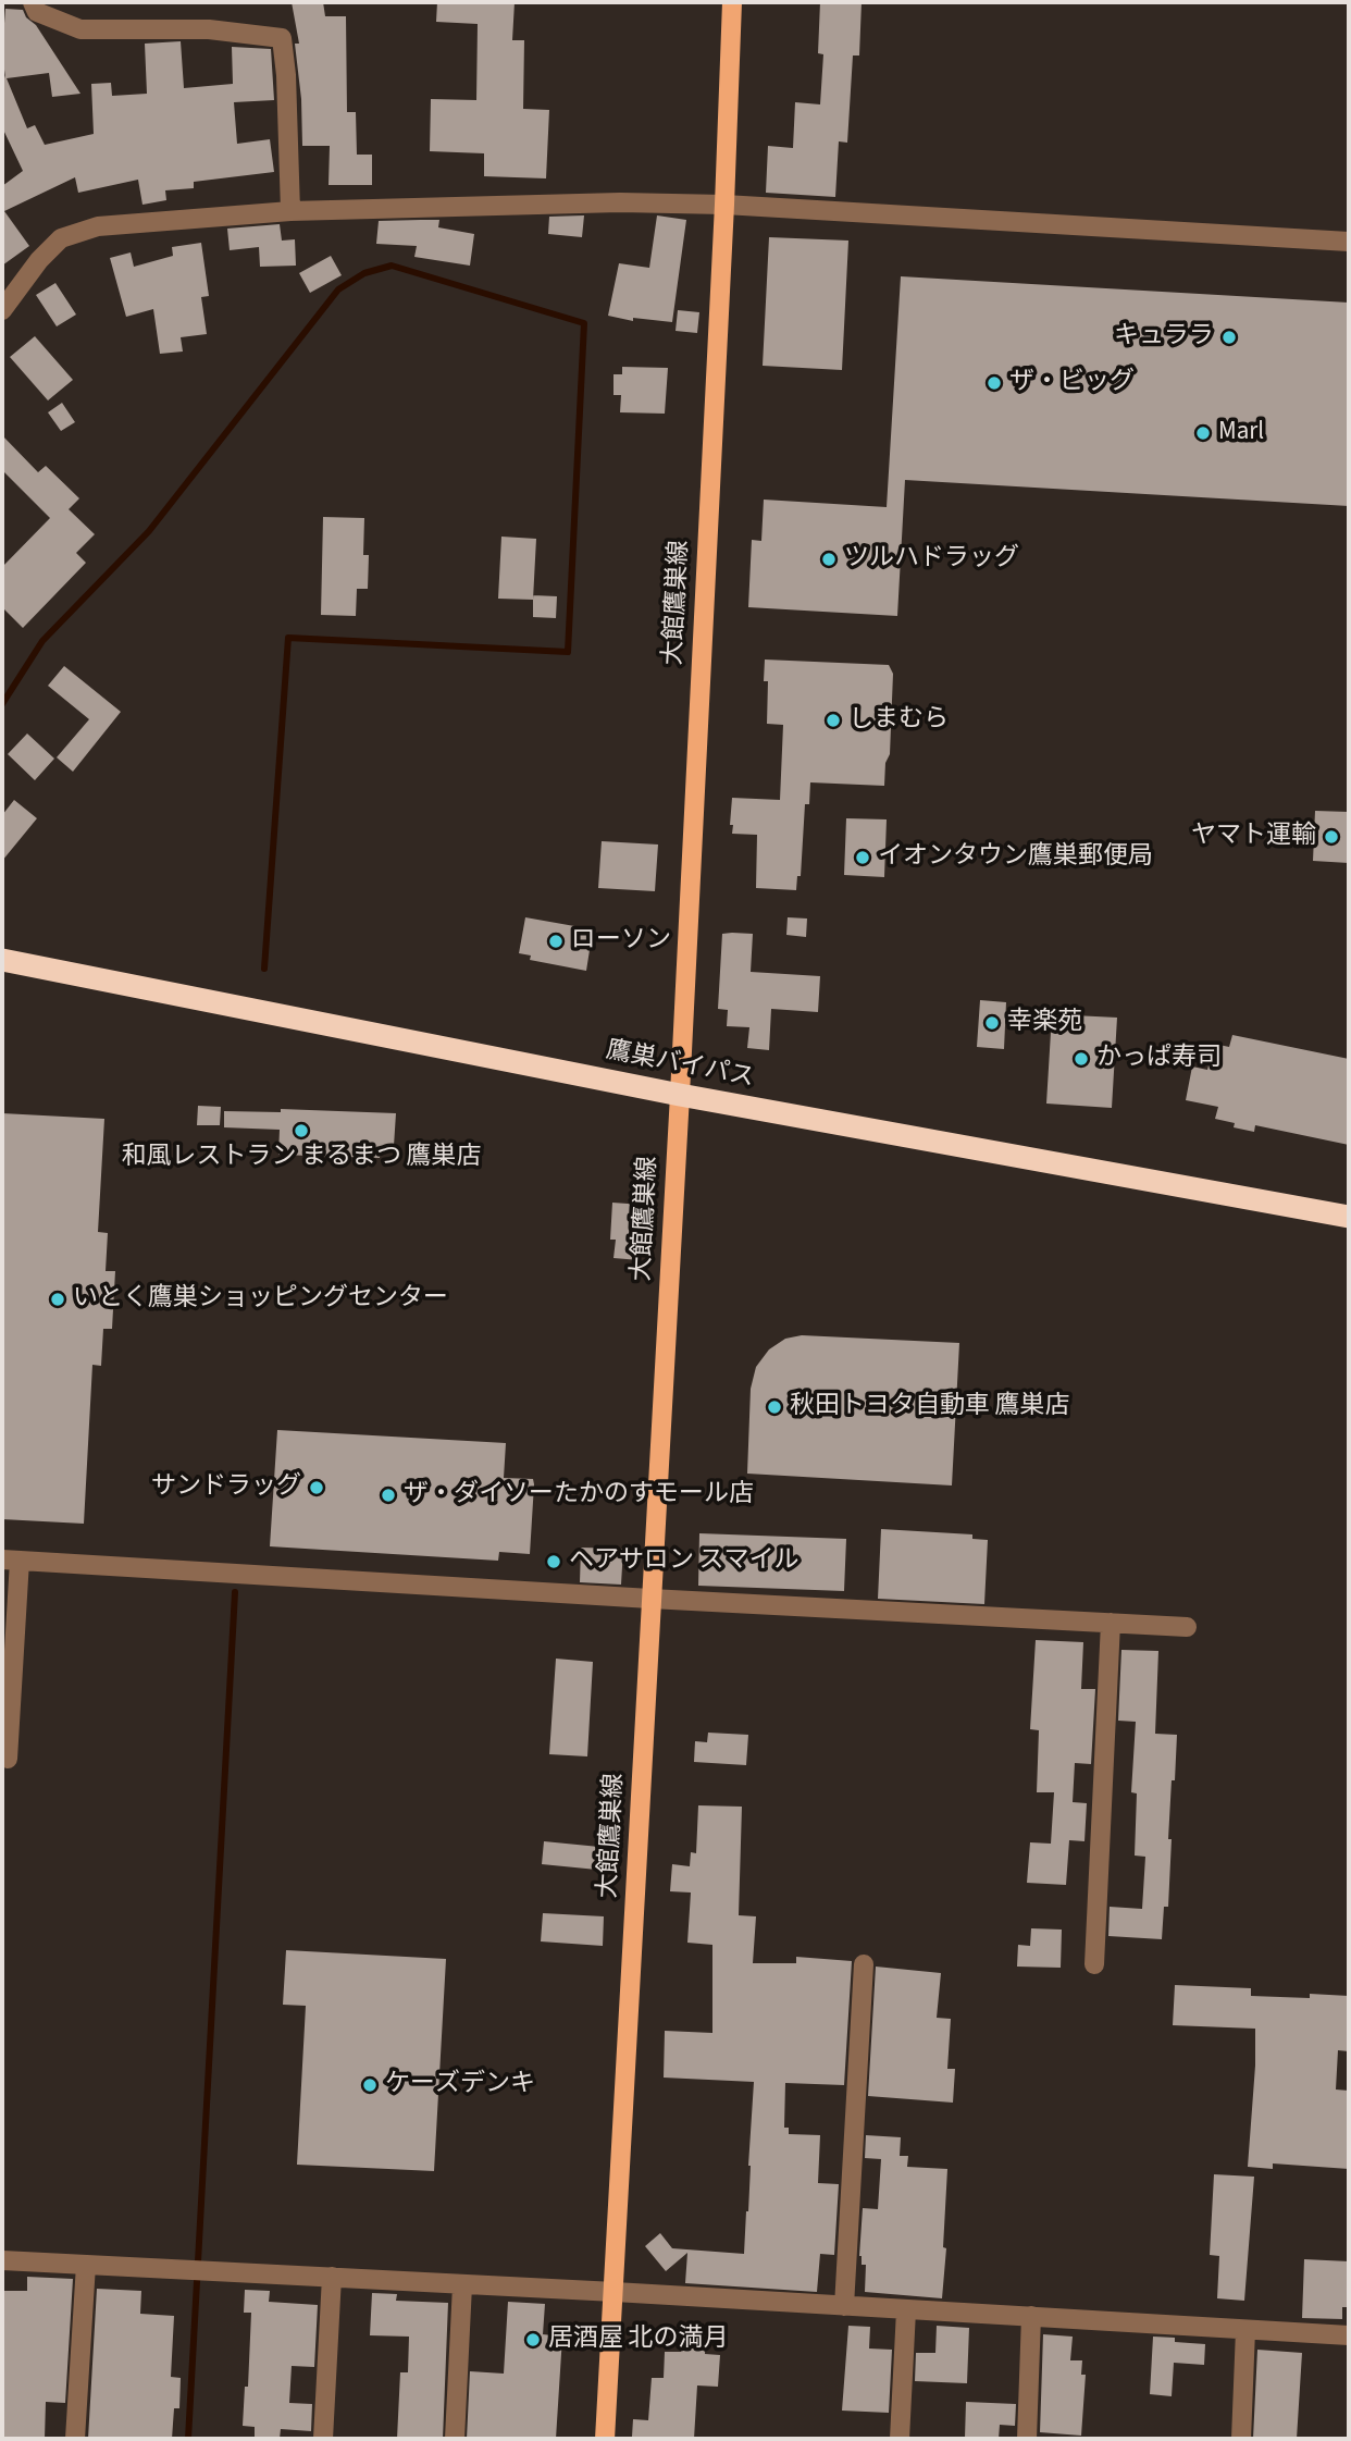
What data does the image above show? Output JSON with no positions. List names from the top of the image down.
{
  "streets": {
    "highway": ["鷹巣バイパス"],
    "main road": ["大館鷹巣線"]
  },
  "crossings": [
    ["大館鷹巣線", "鷹巣バイパス"]
  ],
  "places": [
    "キュララ",
    "ザ・ビッグ",
    "Marl",
    "ツルハドラッグ",
    "しまむら",
    "ヤマト運輸",
    "イオンタウン鷹巣郵便局",
    "ローソン",
    "幸楽苑",
    "かっぱ寿司",
    "和風レストラン まるまつ 鷹巣店",
    "いとく鷹巣ショッピングセンター",
    "秋田トヨタ自動車 鷹巣店",
    "サンドラッグ",
    "ザ・ダイソーたかのすモール店",
    "ヘアサロン スマイル",
    "ケーズデンキ",
    "居酒屋 北の満月"
  ]
}
